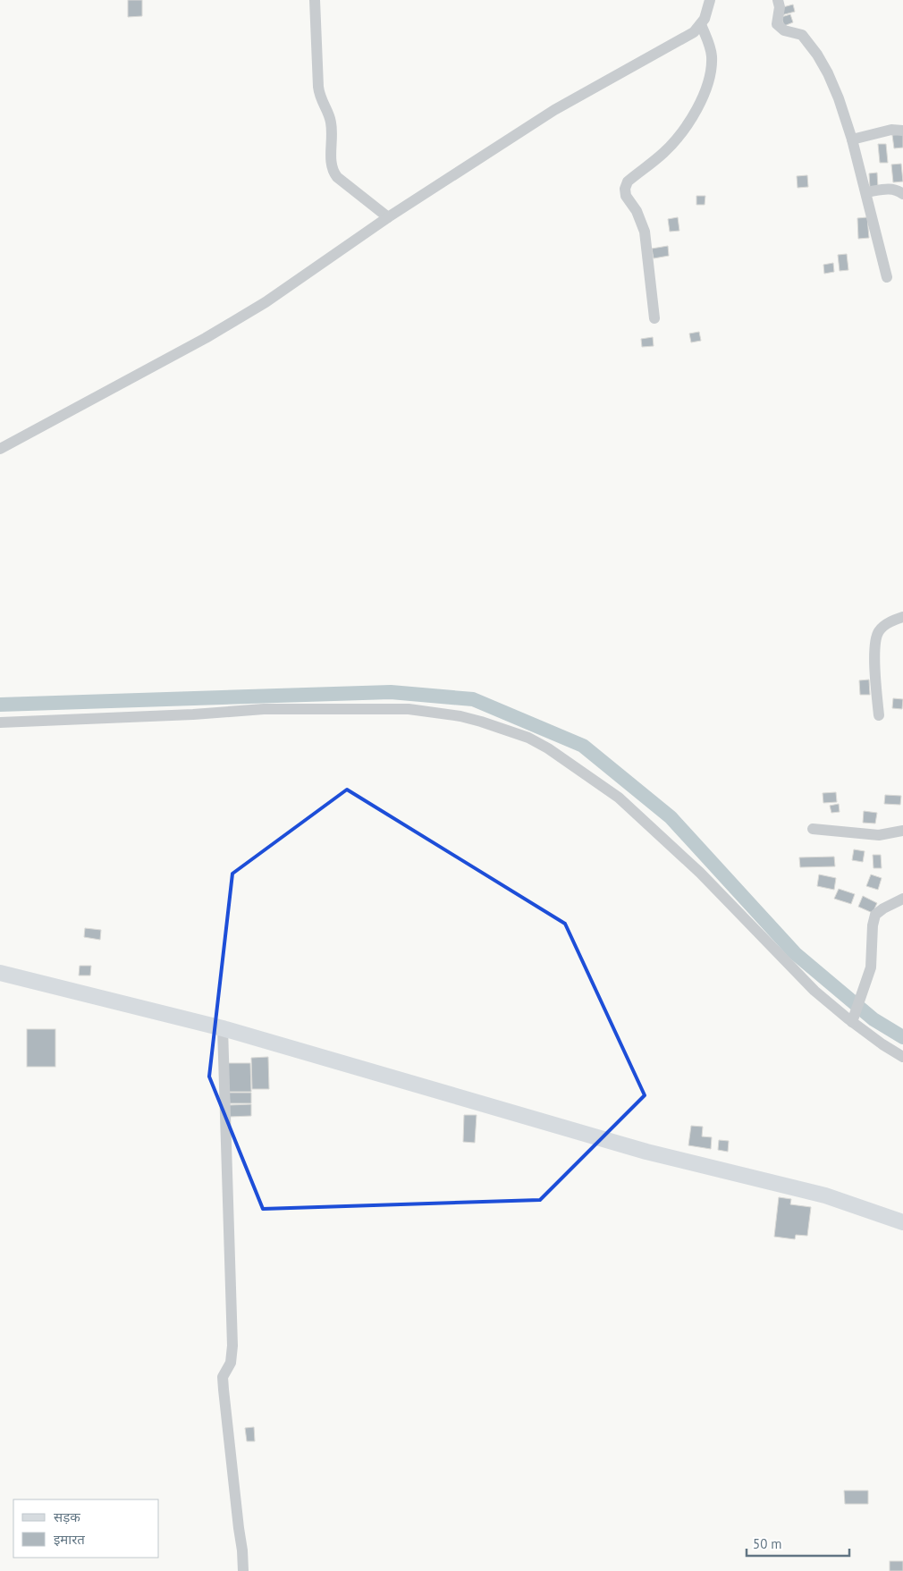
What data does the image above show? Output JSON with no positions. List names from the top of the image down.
{
  "legend": ["सड़क", "इमारत"],
  "scale_bar": "50 m"
}
